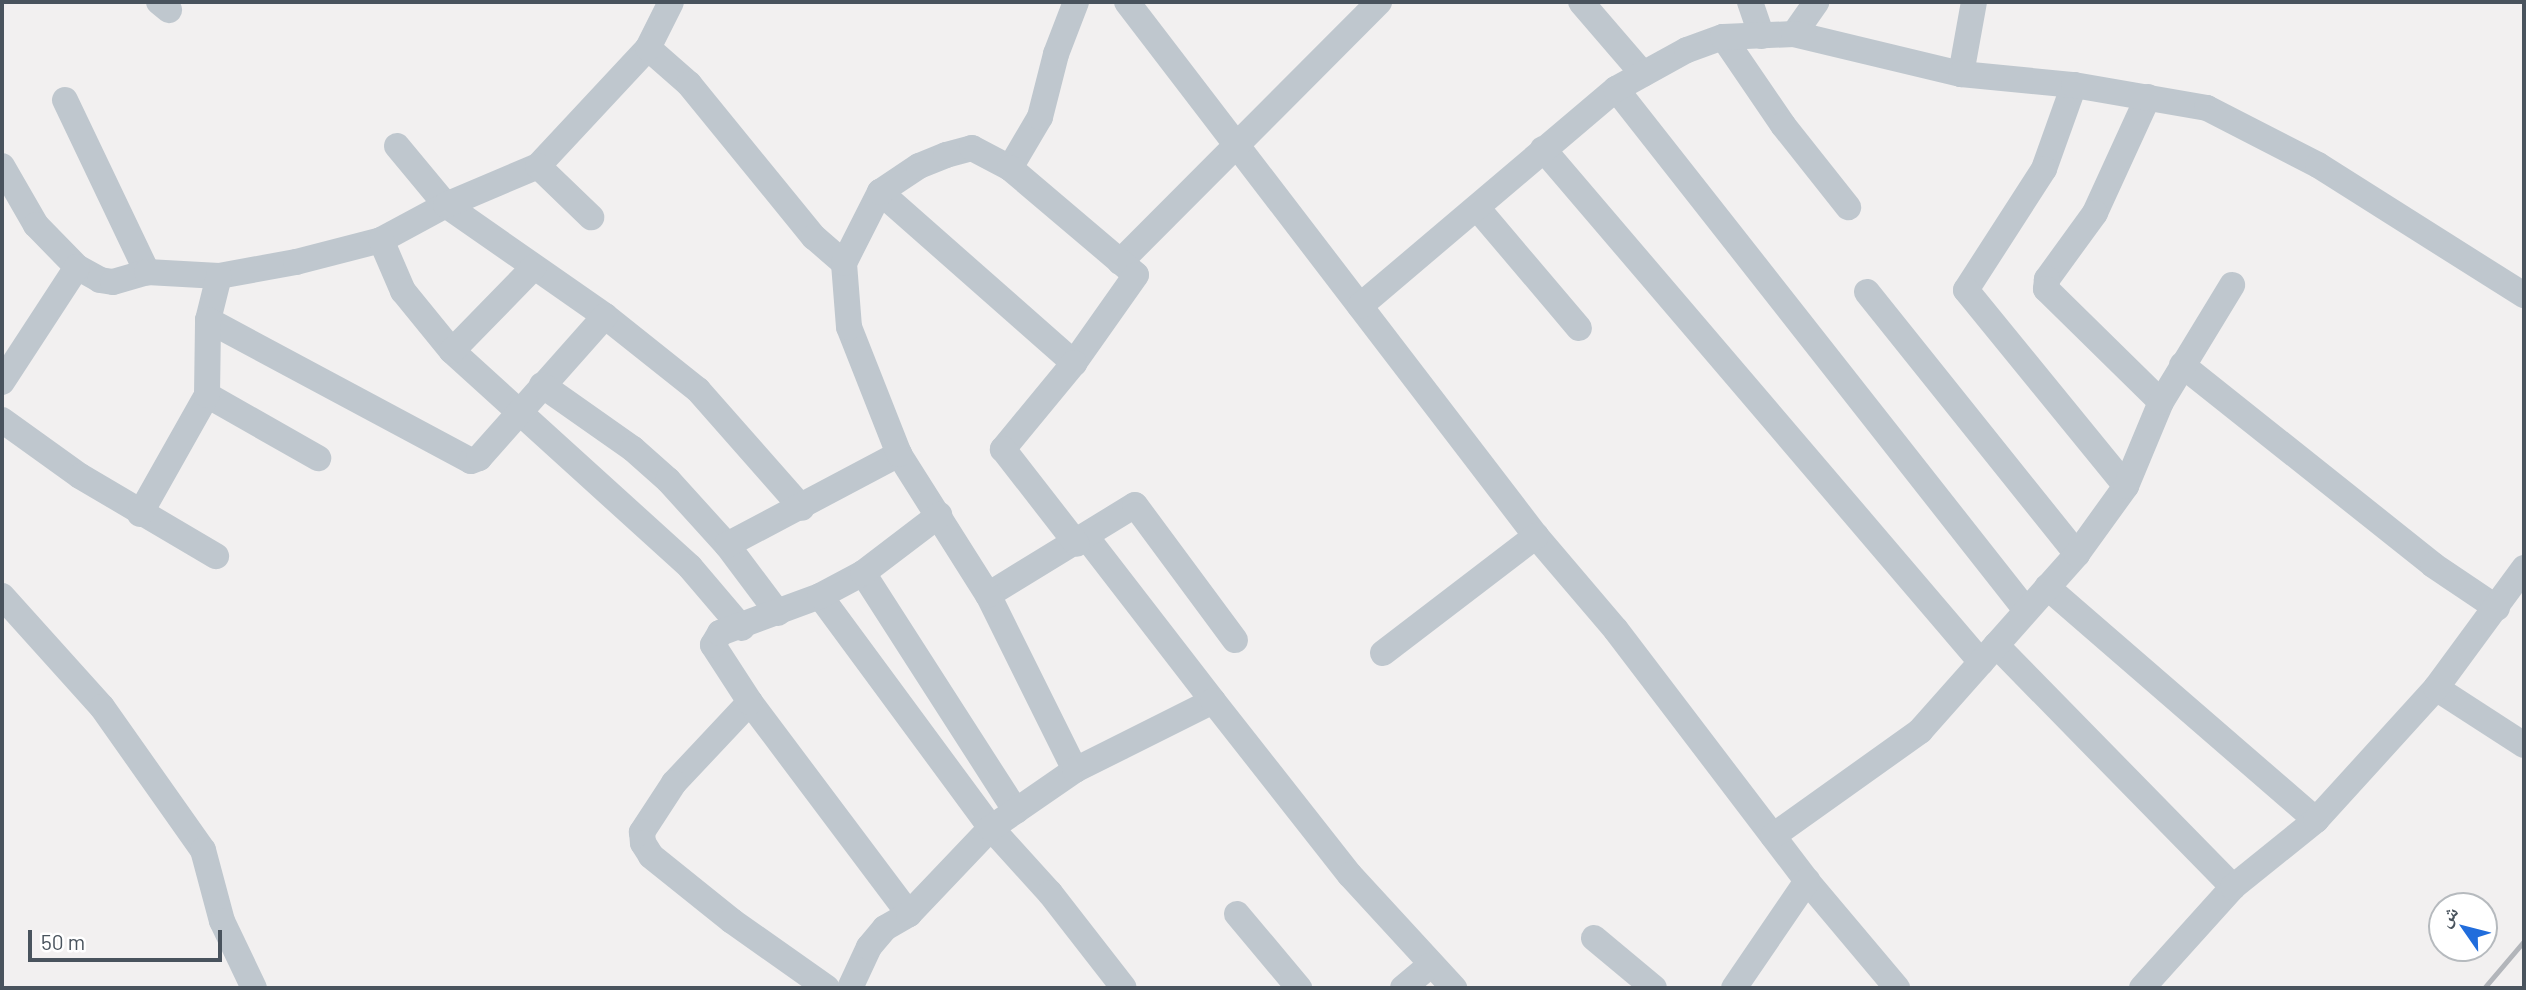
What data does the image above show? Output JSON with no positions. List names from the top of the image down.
{
  "scale_bar": "50 m",
  "north": "top left"
}
